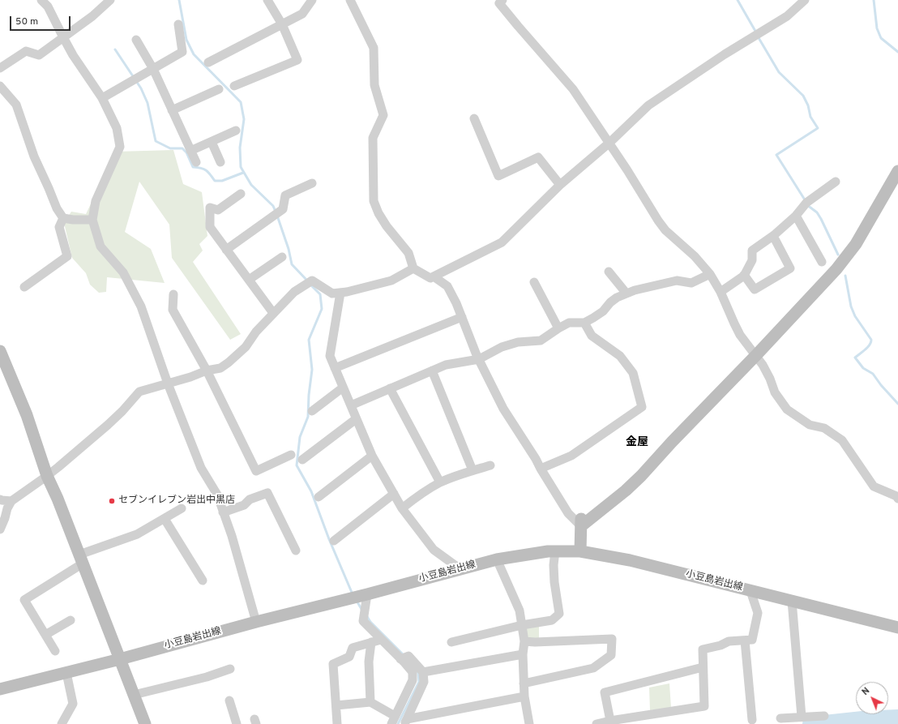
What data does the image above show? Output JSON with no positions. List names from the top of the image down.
{
  "streets": {
    "main road": ["小豆島岩出線"]
  },
  "districts": ["金屋"],
  "places": ["セブンイレブン岩出中黒店"],
  "scale_bar": "50 m",
  "north": "top left"
}
